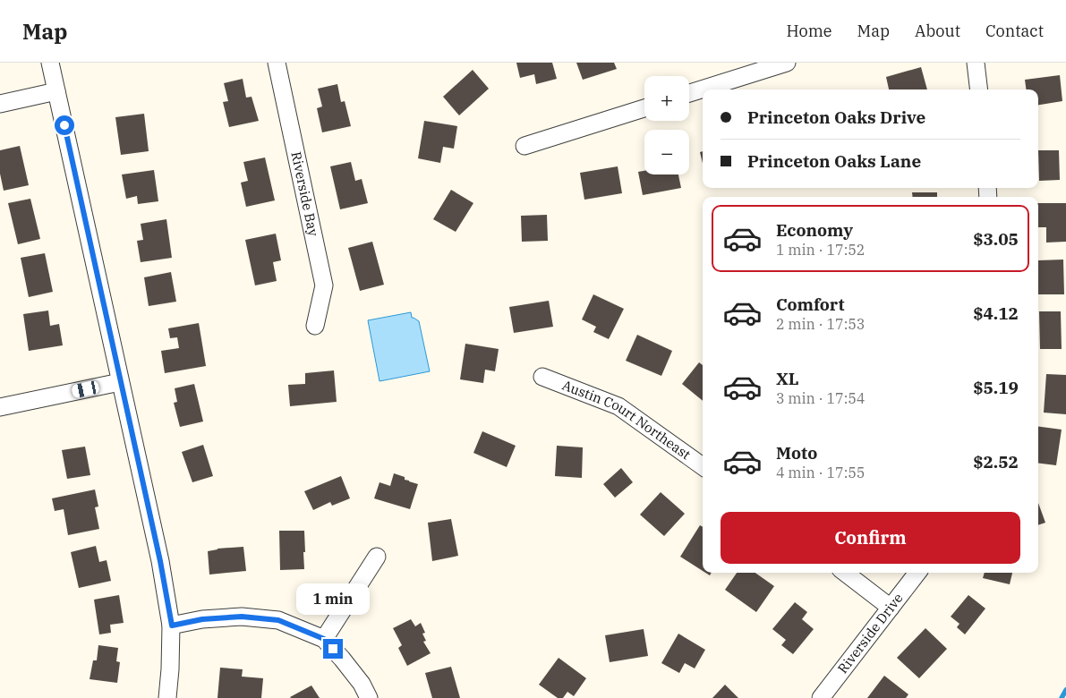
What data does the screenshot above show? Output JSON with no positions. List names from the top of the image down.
{
  "streets": {
    "street": ["Riverside Bay", "Austin Court Northeast", "Riverside Drive"]
  },
  "page": {
    "header": "Map",
    "nav": [
      "Home",
      "Map",
      "About",
      "Contact"
    ],
    "map_buttons": ["+", "−"],
    "banner": ["Princeton Oaks Drive", "Princeton Oaks Lane"],
    "list": [
      {
        "name": "Economy",
        "note": "1 min · 17:52",
        "value": "$3.05"
      },
      {
        "name": "Comfort",
        "note": "2 min · 17:53",
        "value": "$4.12"
      },
      {
        "name": "XL",
        "note": "3 min · 17:54",
        "value": "$5.19"
      },
      {
        "name": "Moto",
        "note": "4 min · 17:55",
        "value": "$2.52"
      }
    ],
    "buttons": "Confirm",
    "bubble": "1 min"
  }
}
